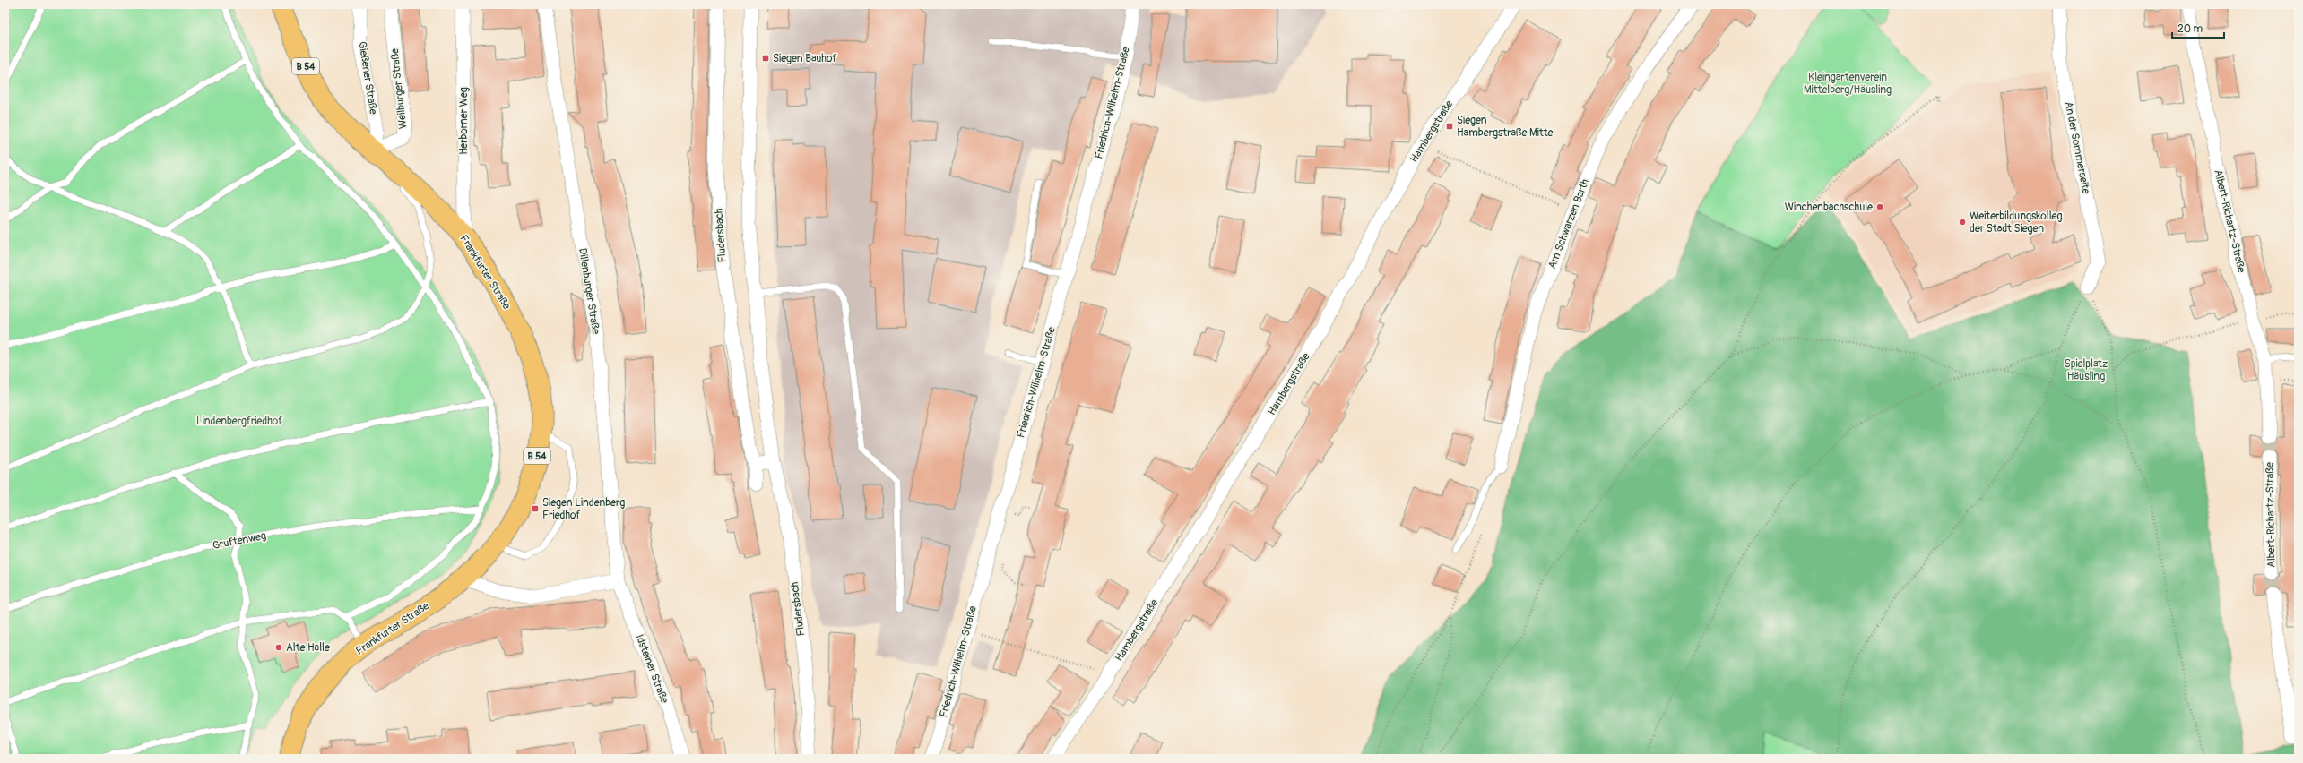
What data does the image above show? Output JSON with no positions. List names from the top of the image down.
{
  "streets": {
    "main road": ["B 54", "Frankfurter Straße"],
    "street": [
      "Gießener Straße",
      "Weilburger Straße",
      "Friedrich-Wilhelm-Straße",
      "Herborner Weg",
      "Hambergstraße",
      "An der Sommerseite",
      "Albert-Richartz-Straße",
      "Am Schwarzen Barth",
      "Fludersbach",
      "Dillenburger Straße",
      "Idsteiner Straße"
    ],
    "lane": ["Gruftenweg"]
  },
  "crossings": [
    ["Gießener Straße", "Weilburger Straße"],
    ["Gießener Straße", "Frankfurter Straße"],
    ["Weilburger Straße", "Frankfurter Straße"],
    ["Herborner Weg", "Frankfurter Straße"],
    ["Dillenburger Straße", "Idsteiner Straße"]
  ],
  "parks": ["Kleingartenverein Mittelberg/Häusling", "Spielplatz Häusling", "Lindenbergfriedhof"],
  "places": {
    "transit": ["Siegen Bauhof", "Siegen Hambergstraße Mitte", "Siegen Lindenberg Friedhof"],
    "other": ["Winchenbachschule", "Weiterbildungskolleg der Stadt Siegen", "Alte Halle"]
  },
  "scale_bar": "20 m"
}
